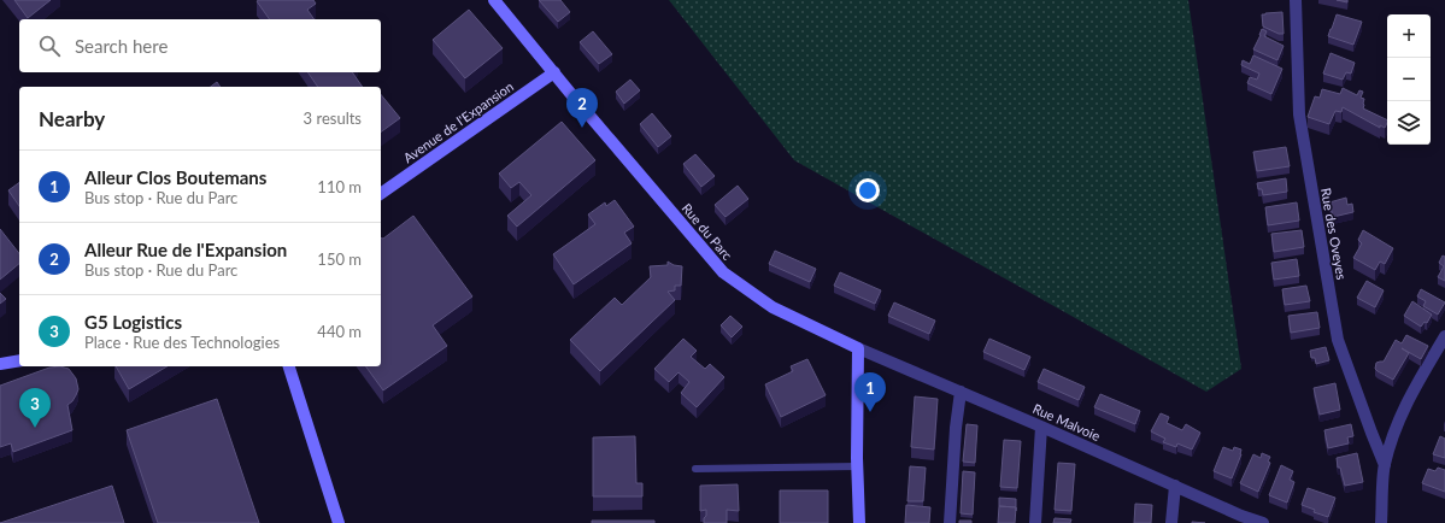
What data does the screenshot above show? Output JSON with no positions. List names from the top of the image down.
{
  "streets": {
    "street": [
      "Avenue de l'Expansion",
      "Rue du Parc",
      "Rue des Oveyes",
      "Rue Malvoie"
    ]
  },
  "crossings": [
    ["Avenue de l'Expansion", "Rue du Parc"],
    ["Rue du Parc", "Rue Malvoie"]
  ],
  "page": {
    "map_buttons": ["+", "−"],
    "search": "Search here",
    "heading": ["Nearby", "3 results"],
    "pins": ["2", "1", "3"],
    "list": [
      {
        "mark": "1",
        "name": "Alleur Clos Boutemans",
        "note": "Bus stop · Rue du Parc",
        "value": "110 m"
      },
      {
        "mark": "2",
        "name": "Alleur Rue de l'Expansion",
        "note": "Bus stop · Rue du Parc",
        "value": "150 m"
      },
      {
        "mark": "3",
        "name": "G5 Logistics",
        "note": "Place · Rue des Technologies",
        "value": "440 m"
      }
    ]
  }
}
